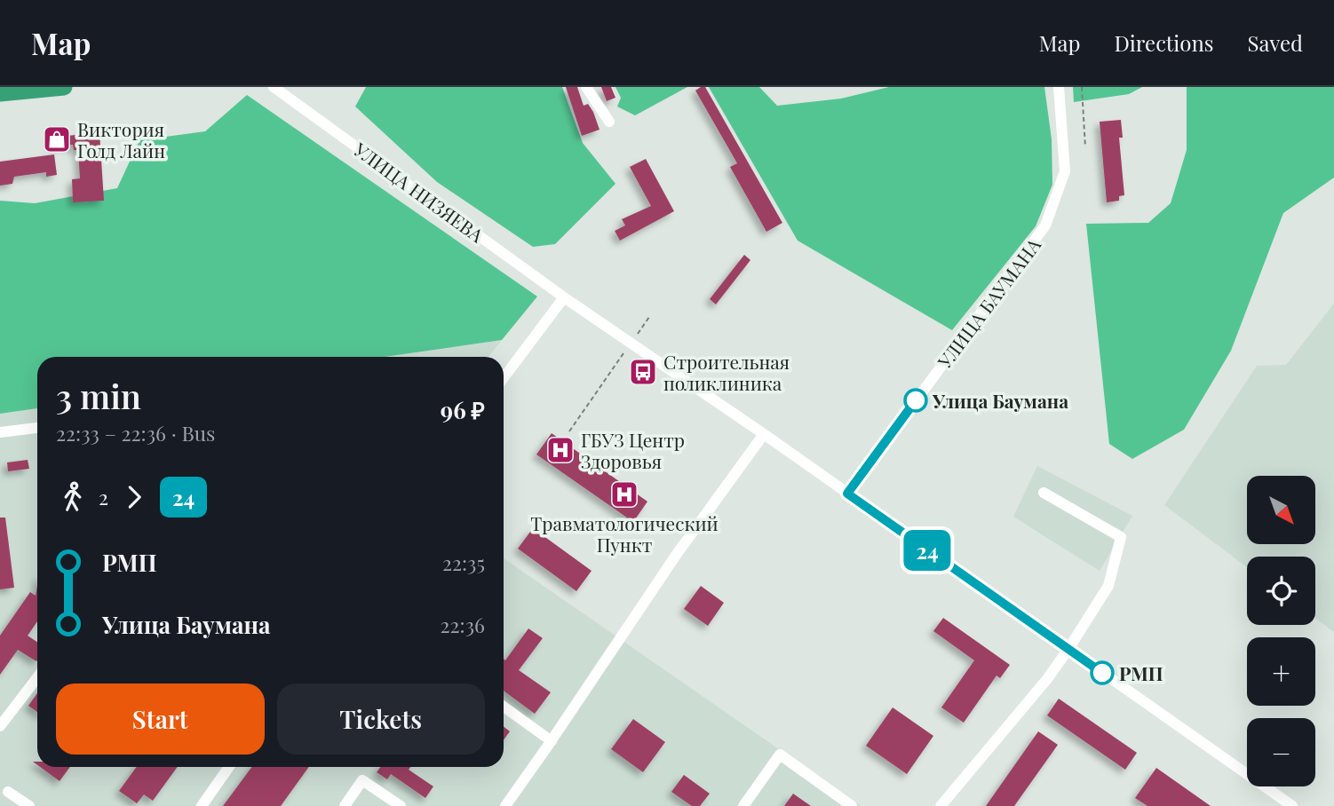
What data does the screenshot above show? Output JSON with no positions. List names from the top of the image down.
{
  "streets": {
    "street": ["УЛИЦА НИЗЯЕВА", "УЛИЦА БАУМАНА"]
  },
  "crossings": [
    ["УЛИЦА НИЗЯЕВА", "УЛИЦА БАУМАНА"]
  ],
  "places": {
    "shop": ["Виктория Голд Лайн"],
    "bus stop": ["Строительная поликлиника"],
    "other": ["Улица Баумана", "РМП"],
    "hospital": ["ГБУЗ Центр Здоровья", "Травматологический Пункт"]
  },
  "lines": ["bus line 24"],
  "north": "bottom right",
  "page": {
    "header": "Map",
    "nav": ["Map", "Directions", "Saved"],
    "on_map": "24",
    "heading": ["3 min", "22:33 – 22:36 · Bus", "96 ₽"],
    "legs": ["2", "24"],
    "map_buttons": ["+", "−"],
    "list": [
      {
        "name": "РМП",
        "value": "22:35"
      },
      {
        "name": "Улица Баумана",
        "value": "22:36"
      }
    ],
    "buttons": ["Start", "Tickets"]
  }
}
